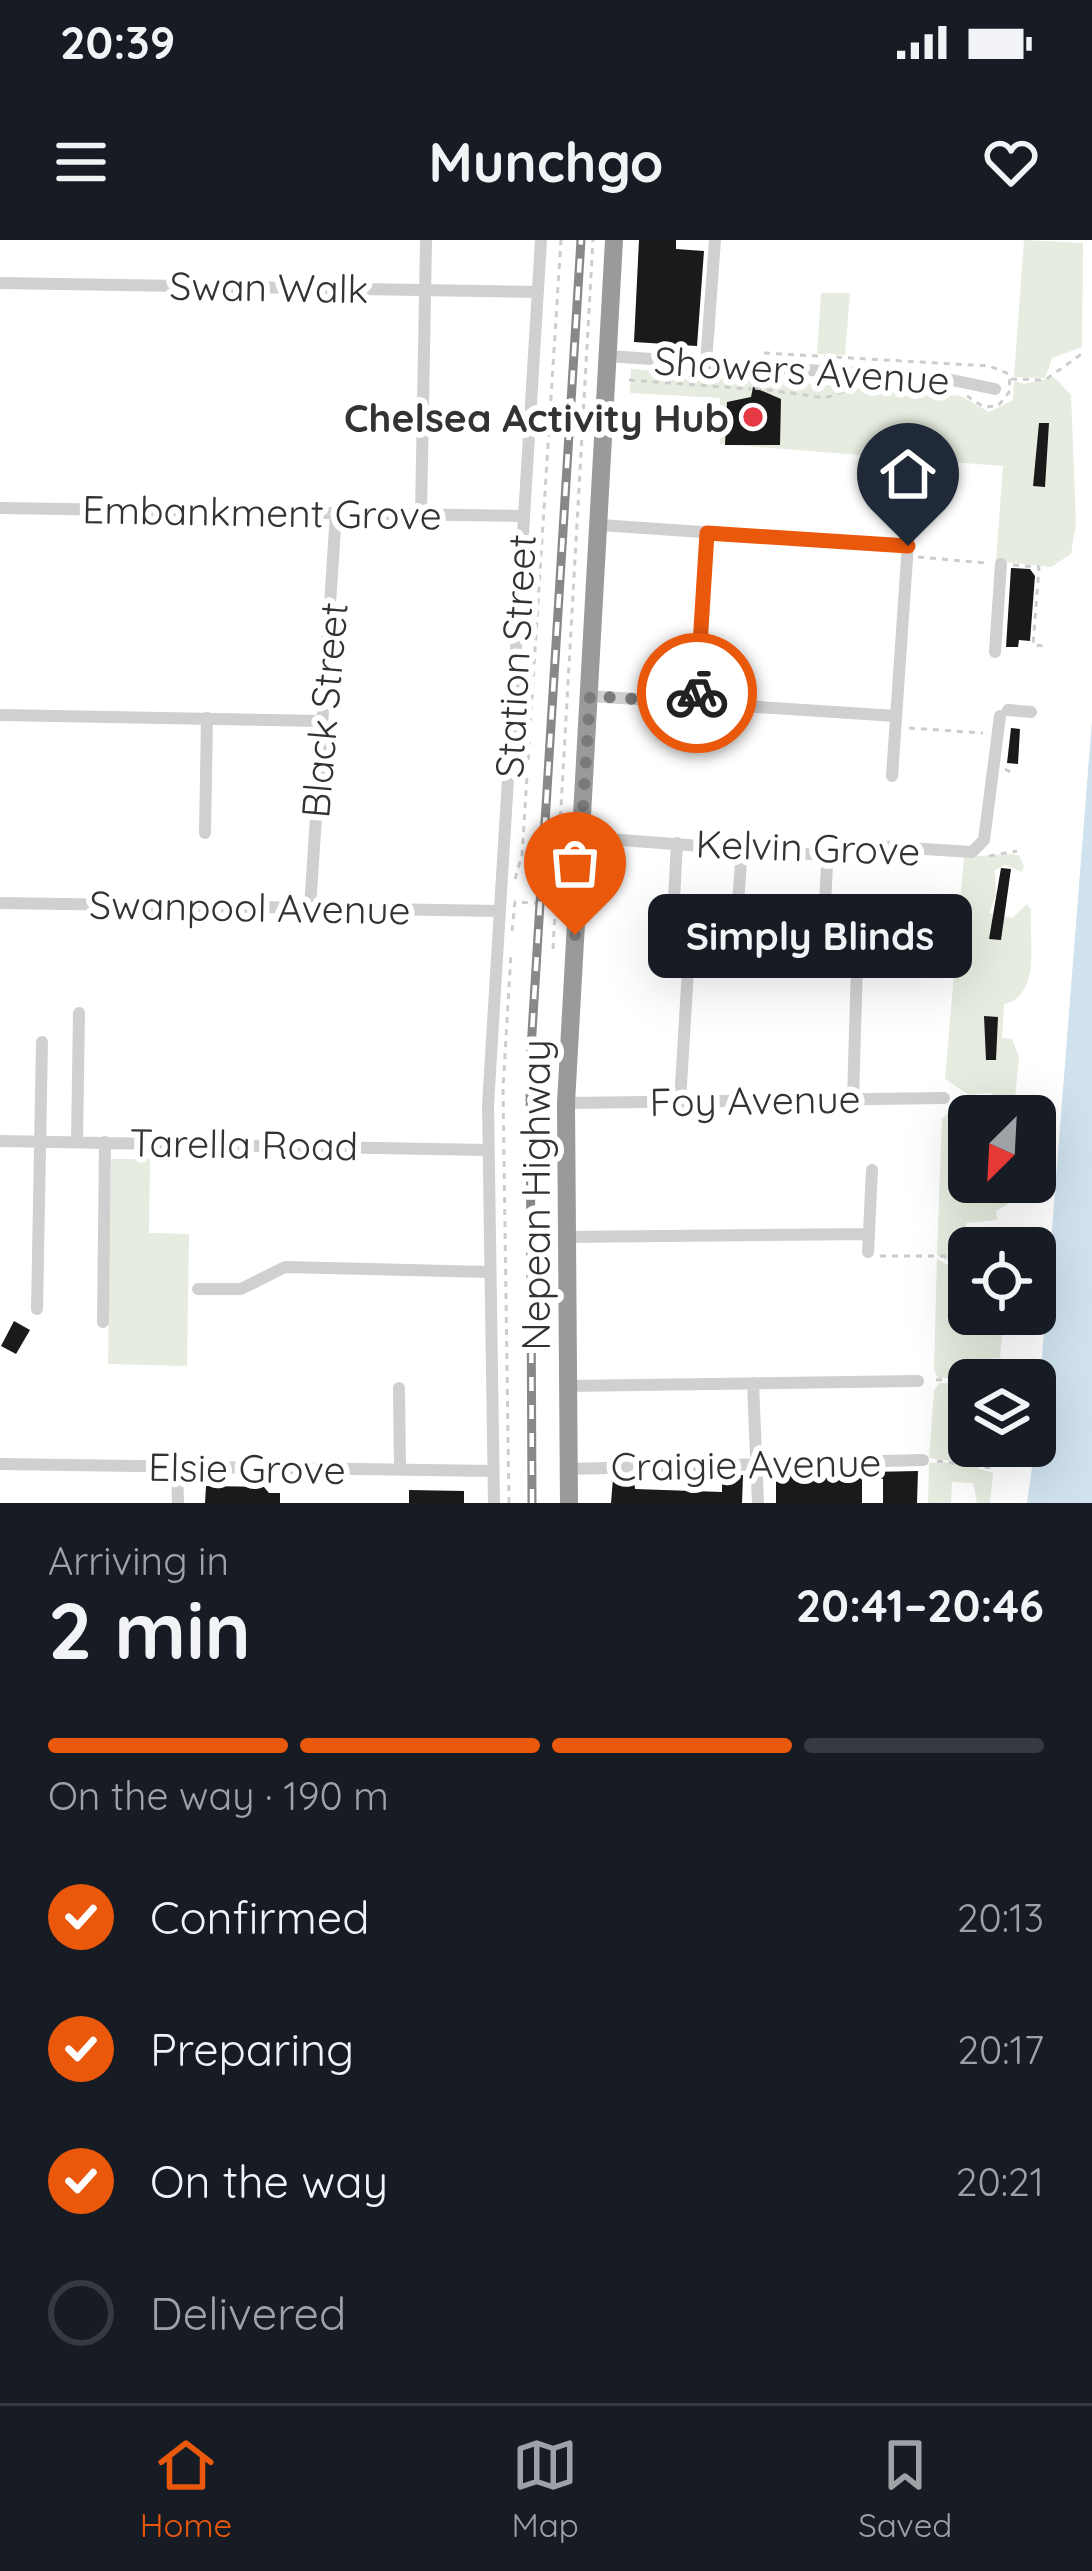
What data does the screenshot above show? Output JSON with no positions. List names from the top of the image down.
{
  "streets": {
    "highway": ["Nepean Highway"],
    "street": [
      "Swan Walk",
      "Showers Avenue",
      "Embankment Grove",
      "Station Street",
      "Black Street",
      "Kelvin Grove",
      "Swanpool Avenue",
      "Foy Avenue",
      "Tarella Road",
      "Craigie Avenue",
      "Elsie Grove"
    ]
  },
  "crossings": [
    ["Swan Walk", "Station Street"],
    ["Showers Avenue", "Nepean Highway"],
    ["Embankment Grove", "Station Street"],
    ["Embankment Grove", "Black Street"],
    ["Station Street", "Swanpool Avenue"],
    ["Station Street", "Tarella Road"],
    ["Station Street", "Elsie Grove"],
    ["Black Street", "Swanpool Avenue"],
    ["Kelvin Grove", "Nepean Highway"],
    ["Foy Avenue", "Nepean Highway"],
    ["Nepean Highway", "Craigie Avenue"]
  ],
  "places": ["Chelsea Activity Hub", "Simply Blinds"],
  "north": "bottom left",
  "page": {
    "status": "20:39",
    "header": "Munchgo",
    "bubble": "Simply Blinds",
    "heading": ["2 min", "Arriving in", "20:41–20:46"],
    "bar": "On the way · 190 m",
    "list": [
      ["Confirmed", "20:13"],
      ["Preparing", "20:17"],
      ["On the way", "20:21"],
      "Delivered"
    ],
    "tabs": ["Home", "Map", "Saved"]
  }
}
